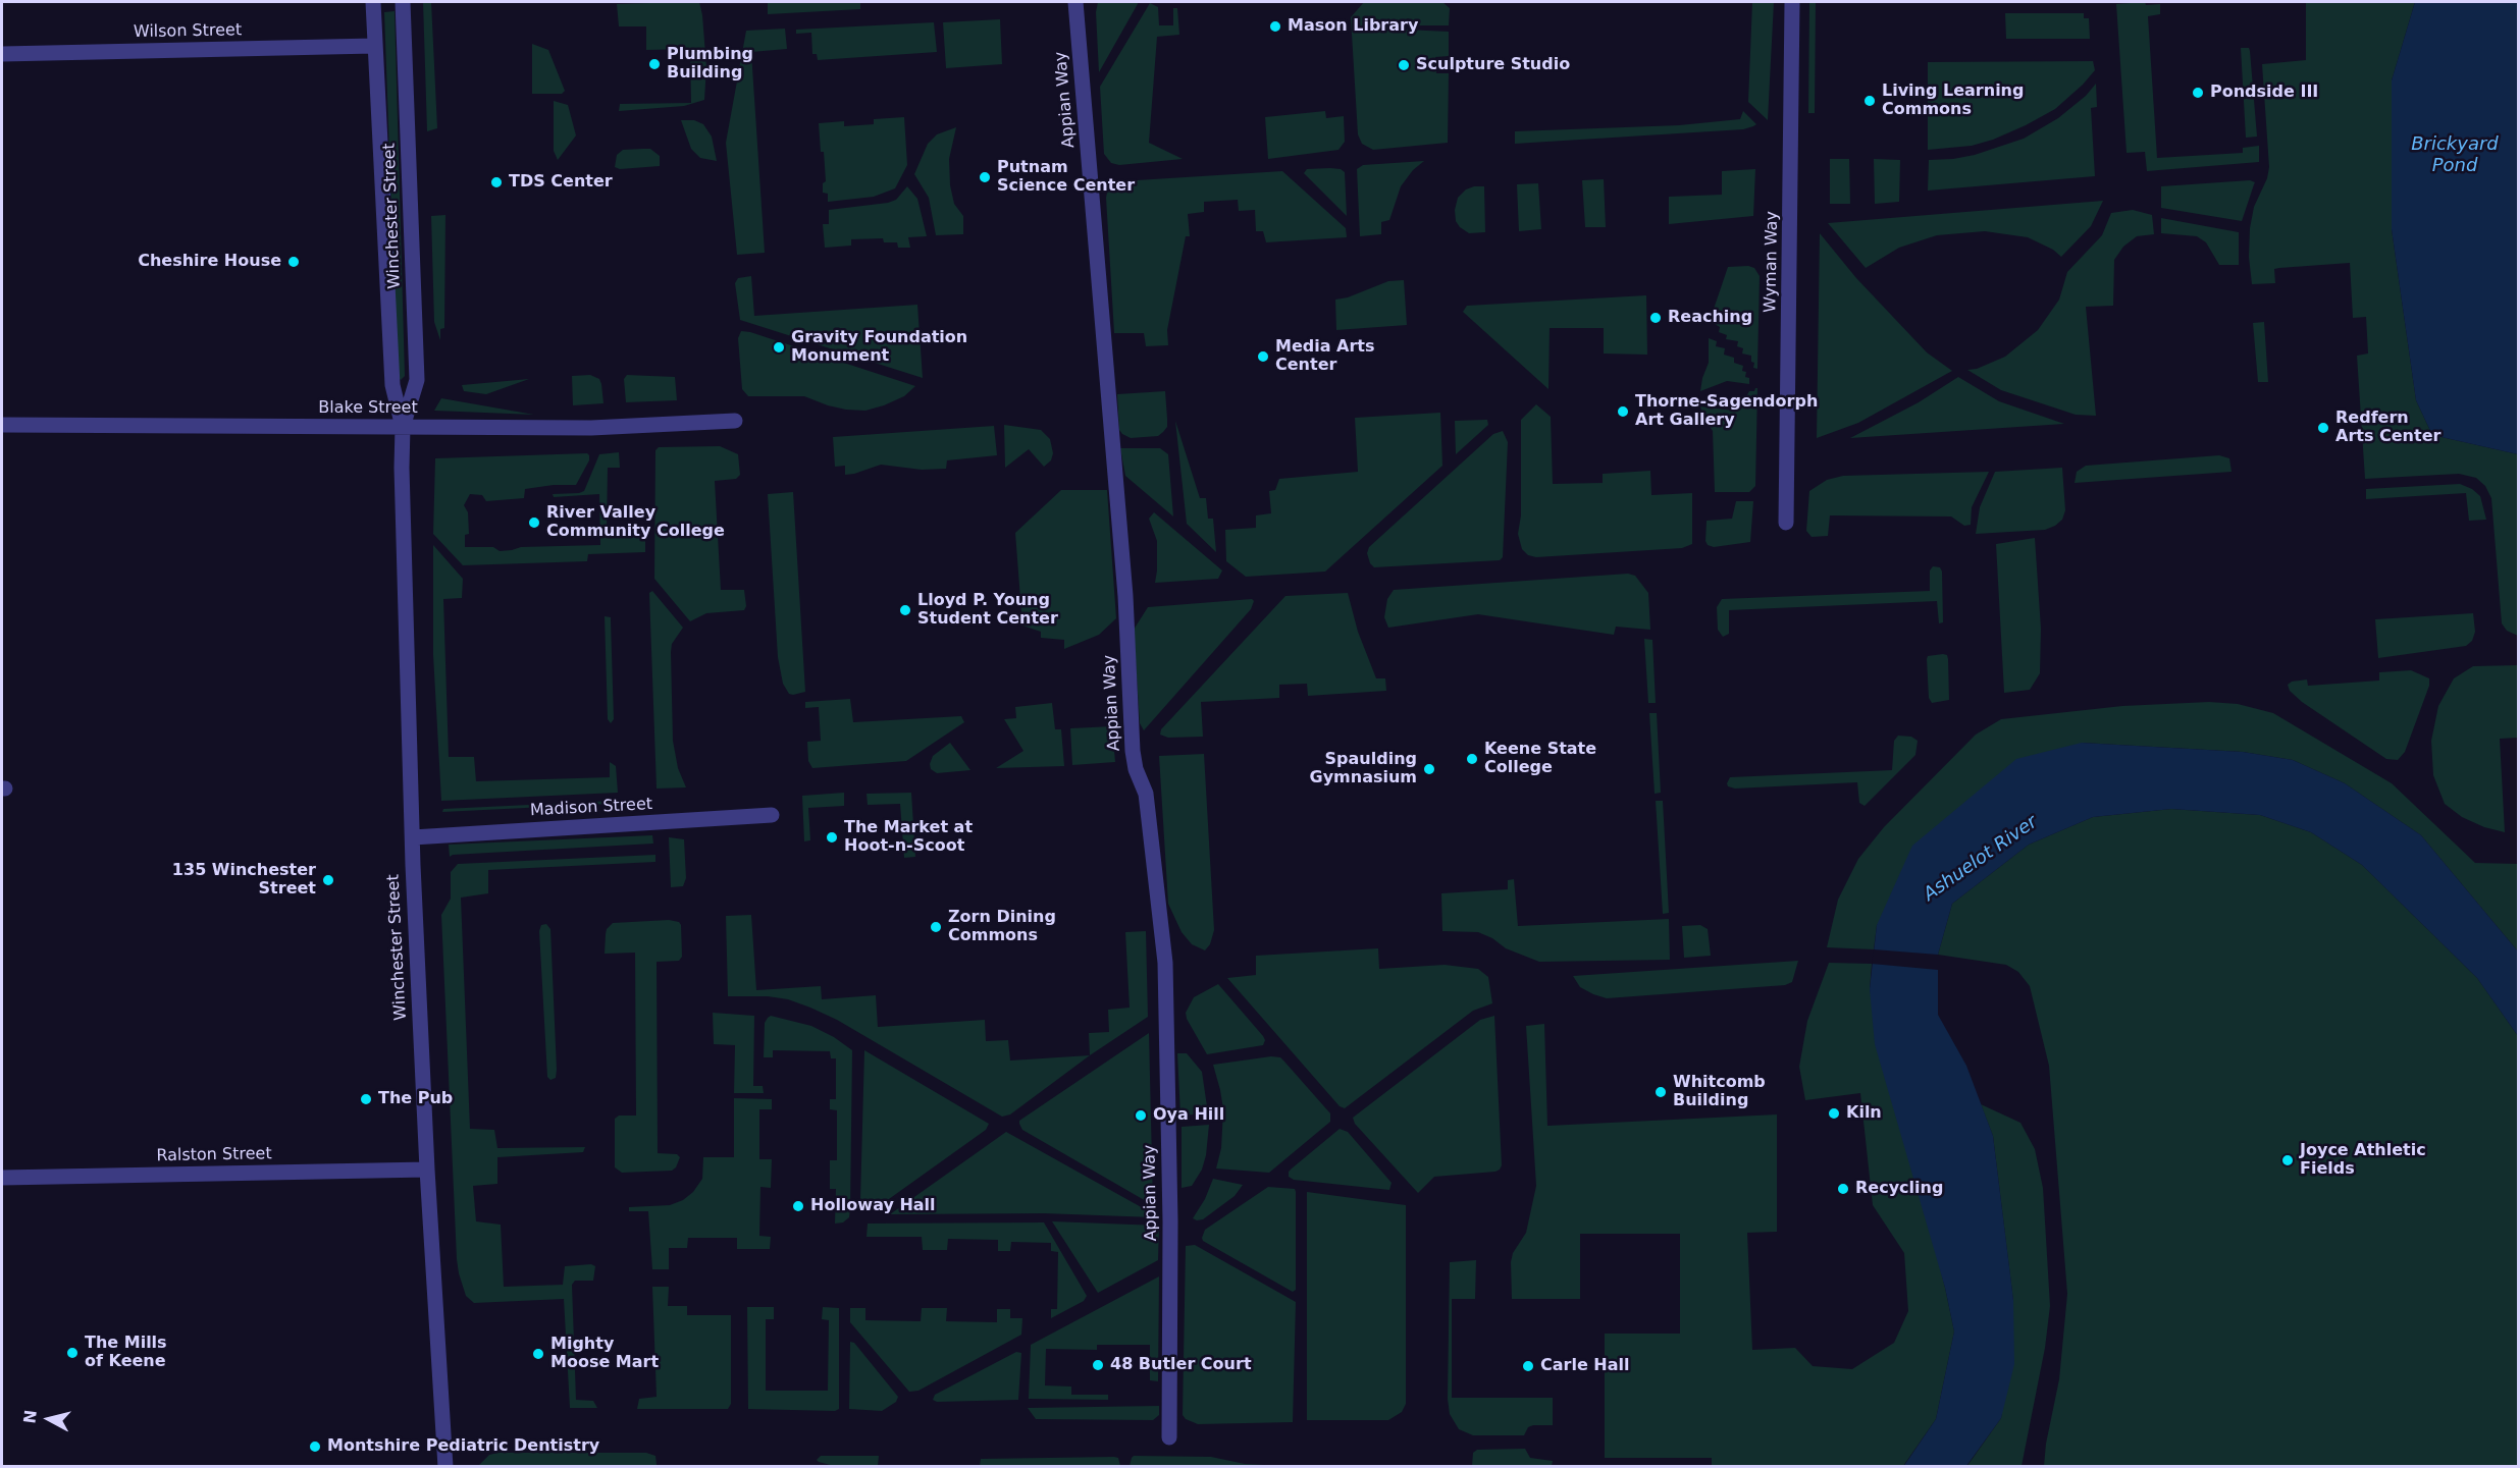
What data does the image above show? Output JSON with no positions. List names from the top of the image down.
{
  "streets": {
    "street": [
      "Wilson Street",
      "Appian Way",
      "Winchester Street",
      "Wyman Way",
      "Blake Street",
      "Madison Street",
      "Ralston Street"
    ]
  },
  "crossings": [
    ["Wilson Street", "Winchester Street"],
    ["Winchester Street", "Blake Street"],
    ["Winchester Street", "Madison Street"],
    ["Winchester Street", "Ralston Street"]
  ],
  "water": ["Brickyard Pond", "Ashuelot River"],
  "places": [
    "Mason Library",
    "Plumbing Building",
    "Sculpture Studio",
    "Pondside III",
    "Living Learning Commons",
    "Putnam Science Center",
    "TDS Center",
    "Cheshire House",
    "Reaching",
    "Gravity Foundation Monument",
    "Media Arts Center",
    "Thorne-Sagendorph Art Gallery",
    "Redfern Arts Center",
    "River Valley Community College",
    "Lloyd P. Young Student Center",
    "Keene State College",
    "Spaulding Gymnasium",
    "The Market at Hoot-n-Scoot",
    "135 Winchester Street",
    "Zorn Dining Commons",
    "Whitcomb Building",
    "The Pub",
    "Kiln",
    "Oya Hill",
    "Joyce Athletic Fields",
    "Recycling",
    "Holloway Hall",
    "The Mills of Keene",
    "Mighty Moose Mart",
    "48 Butler Court",
    "Carle Hall",
    "Montshire Pediatric Dentistry"
  ],
  "north": "left"
}
